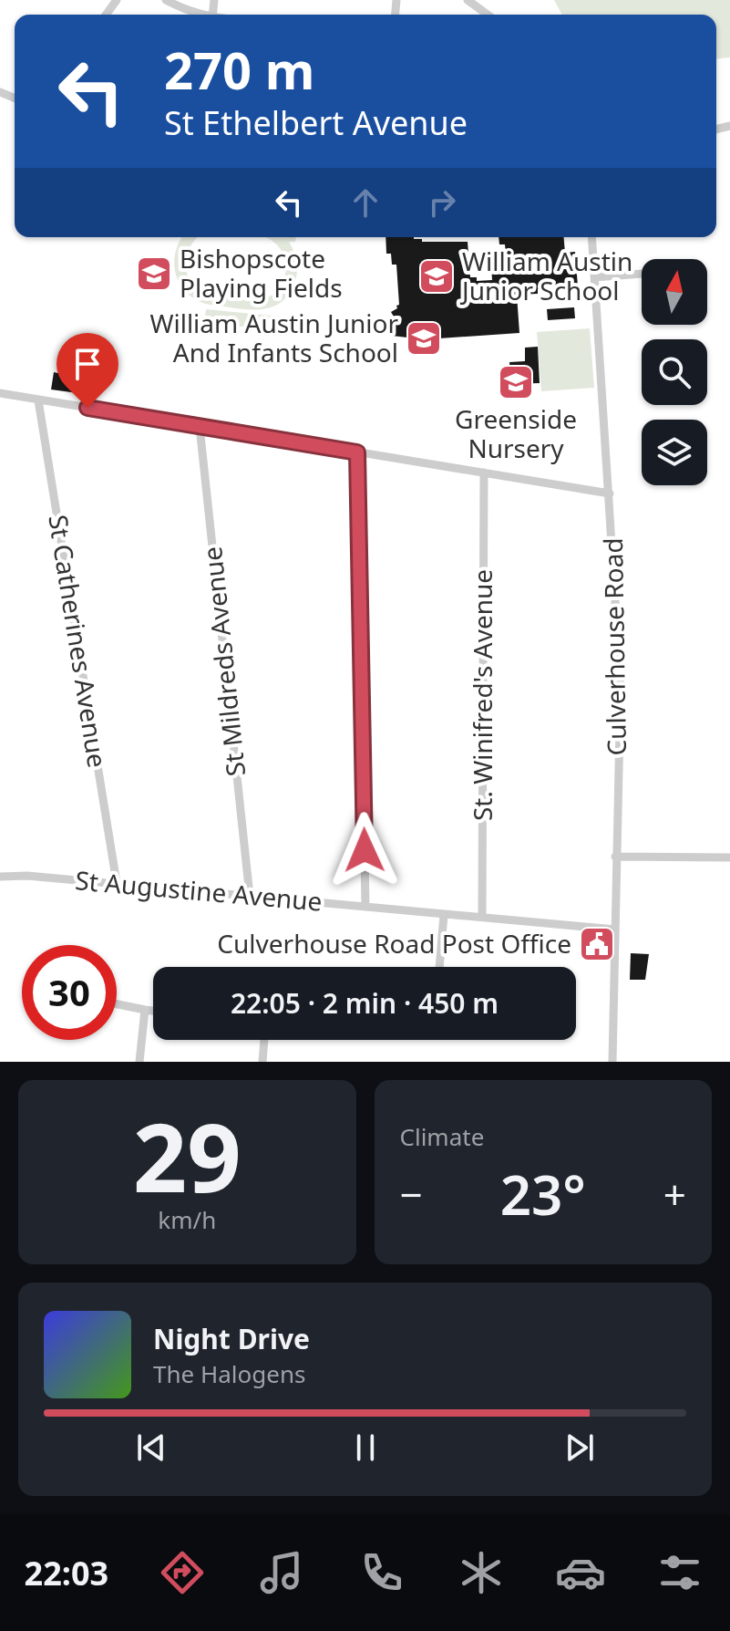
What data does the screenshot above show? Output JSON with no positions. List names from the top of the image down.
{
  "streets": {
    "street": [
      "St Catherines Avenue",
      "Culverhouse Road",
      "St Mildreds Avenue",
      "St. Winifred's Avenue",
      "St Augustine Avenue"
    ]
  },
  "crossings": [
    ["St Catherines Avenue", "St Augustine Avenue"],
    ["Culverhouse Road", "St Augustine Avenue"],
    ["St Mildreds Avenue", "St Augustine Avenue"],
    ["St. Winifred's Avenue", "St Augustine Avenue"]
  ],
  "places": {
    "school or university": [
      "Bishopscote Playing Fields",
      "William Austin Junior School",
      "William Austin Junior And Infants School",
      "Greenside Nursery"
    ],
    "public building": ["Culverhouse Road Post Office"]
  },
  "north": "top",
  "page": {
    "turn": ["270 m", "St Ethelbert Avenue"],
    "limit": "30",
    "trip": "22:05 · 2 min · 450 m",
    "tile": [
      ["29", "km/h"],
      "Climate"
    ],
    "heat": ["−", "23°", "+"],
    "song": ["Night Drive", "The Halogens"],
    "tabs": "22:03"
  }
}
